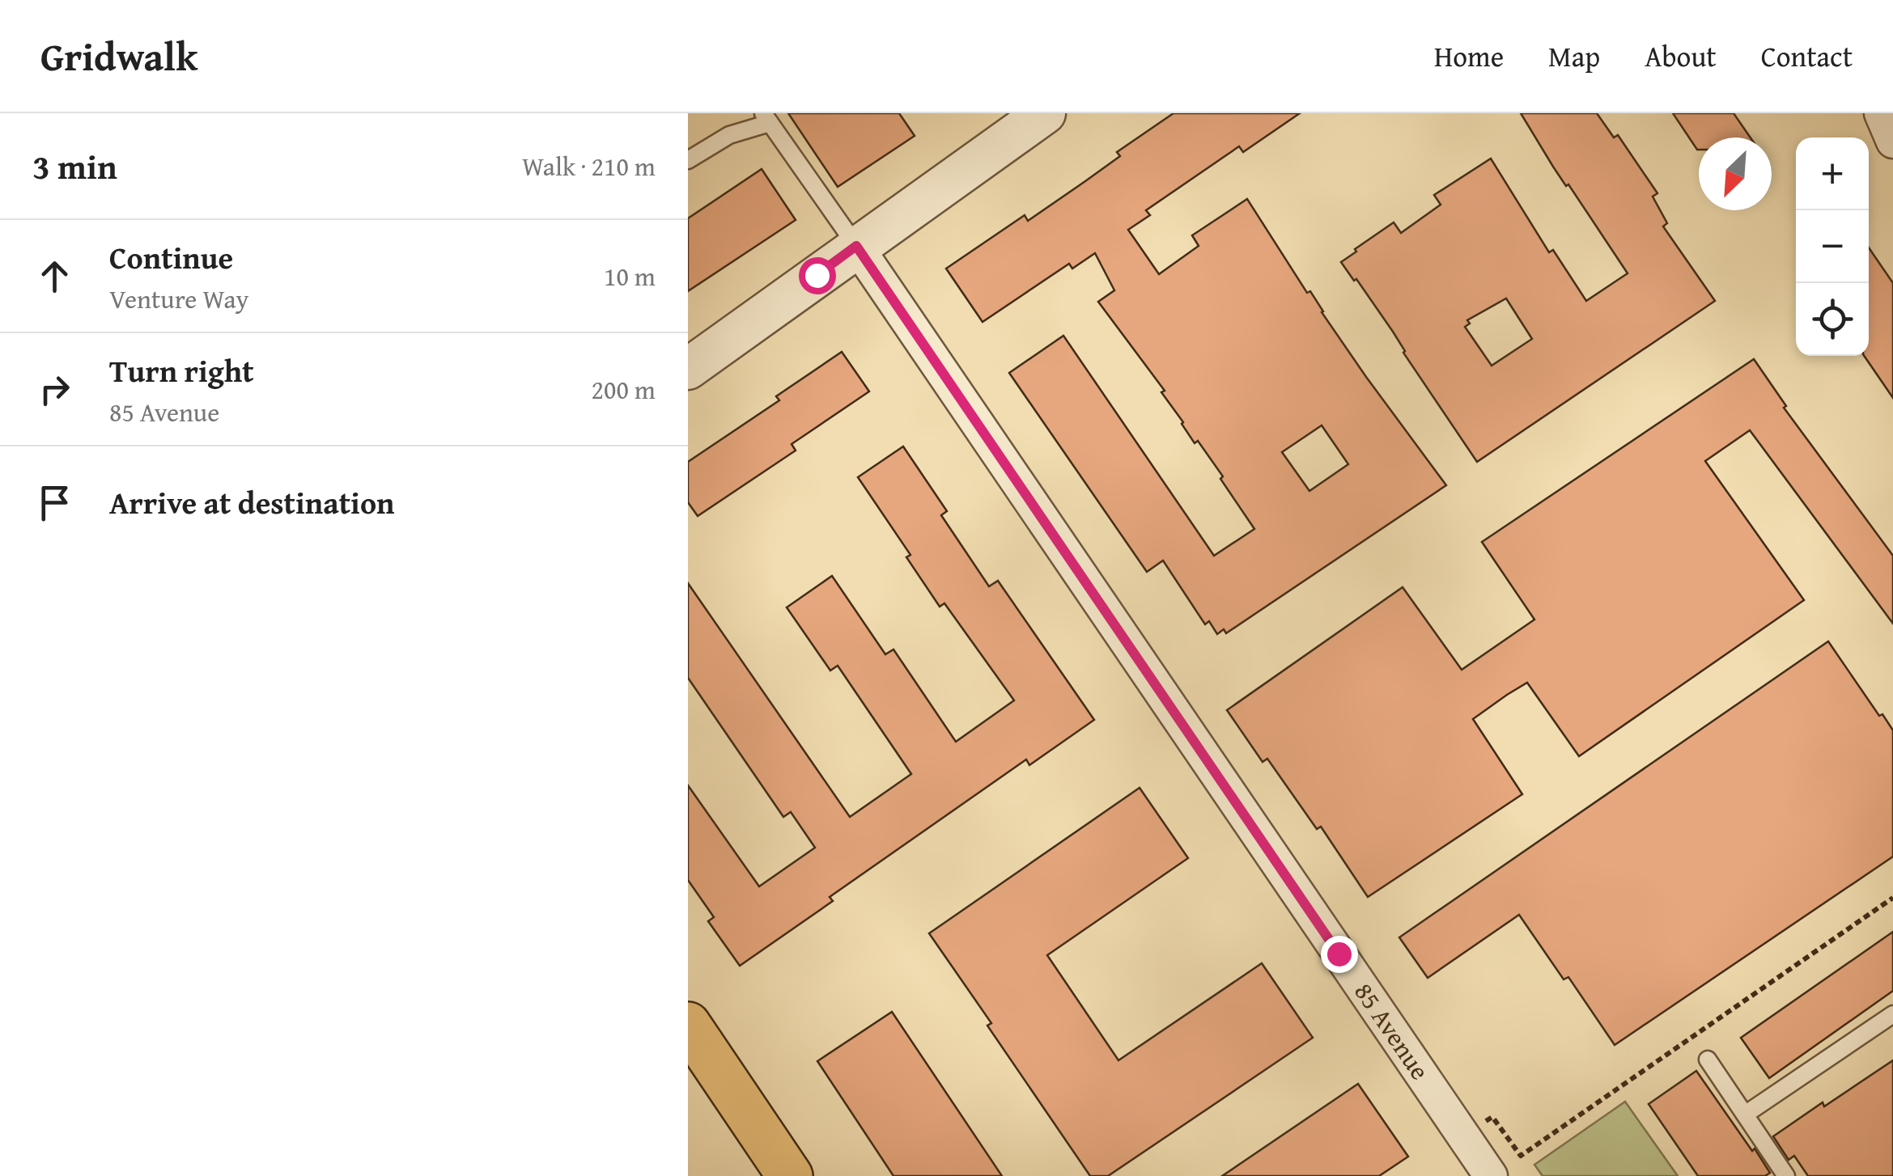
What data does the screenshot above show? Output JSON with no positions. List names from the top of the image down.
{
  "streets": {
    "street": ["85 Avenue"]
  },
  "north": "bottom left",
  "page": {
    "header": "Gridwalk",
    "nav": [
      "Home",
      "Map",
      "About",
      "Contact"
    ],
    "heading": ["3 min", "Walk · 210 m"],
    "map_buttons": ["+", "−"],
    "list": [
      ["Continue", "Venture Way", "10 m"],
      ["Turn right", "85 Avenue", "200 m"],
      "Arrive at destination"
    ]
  }
}
